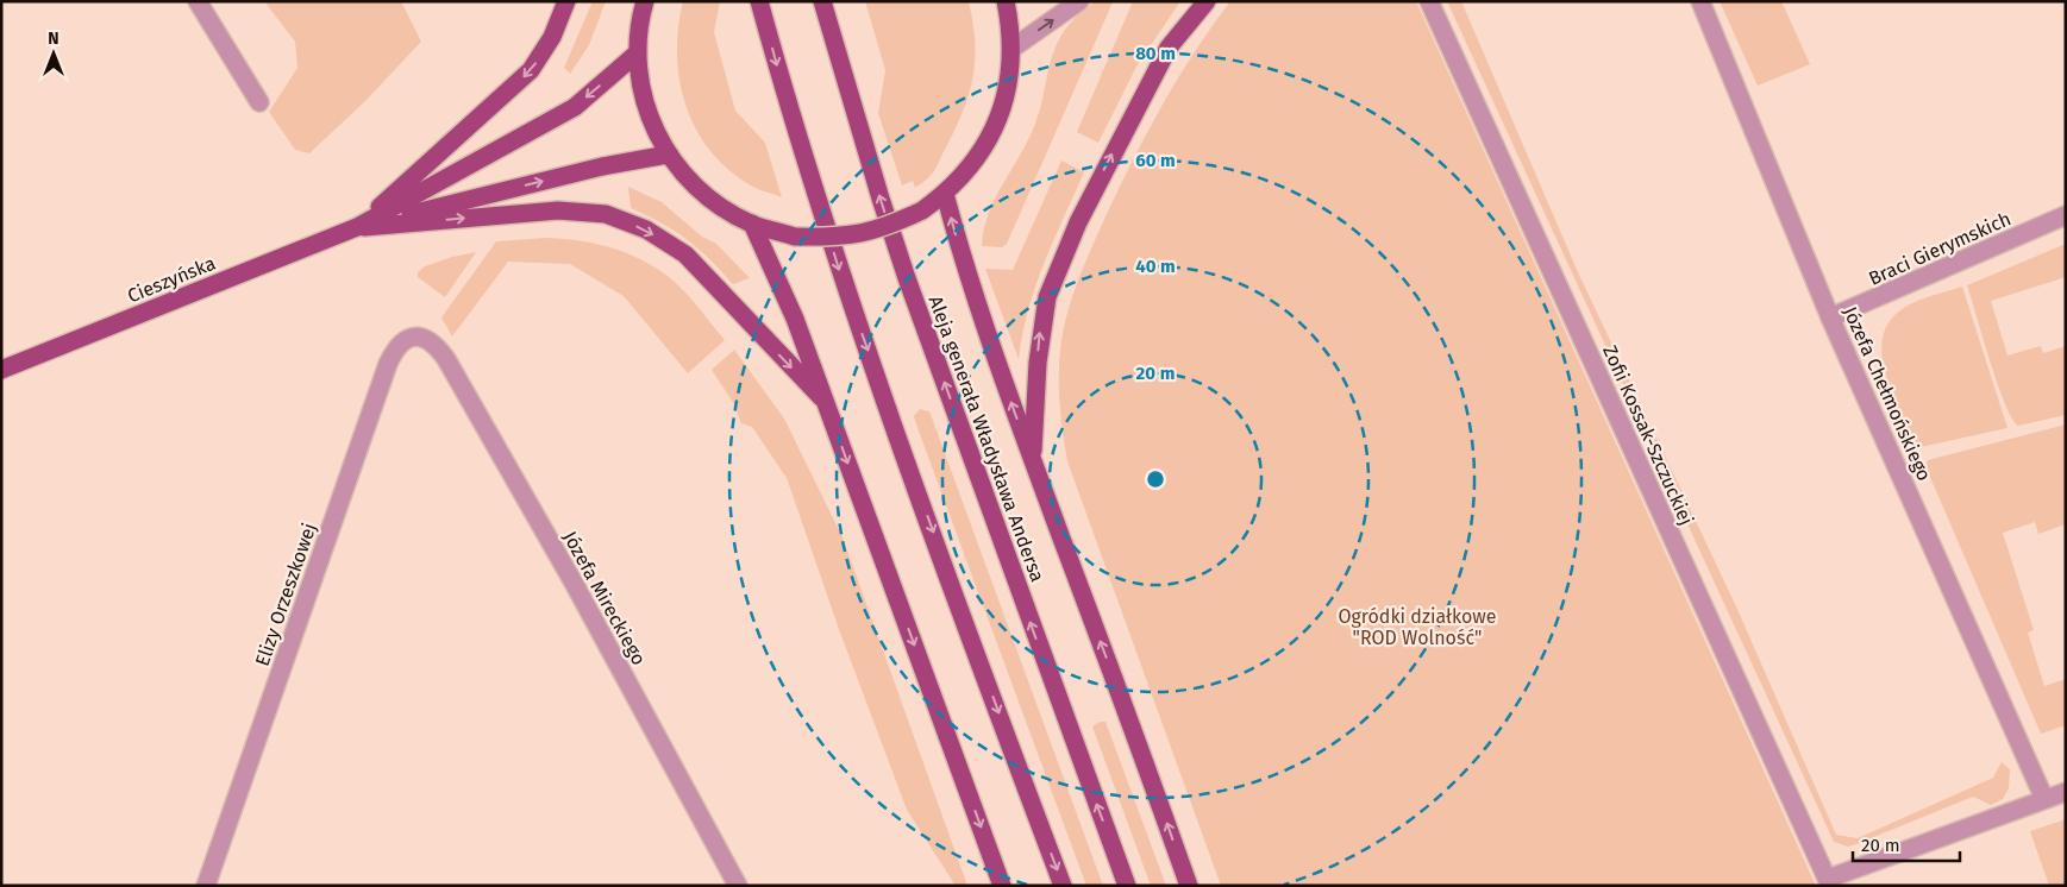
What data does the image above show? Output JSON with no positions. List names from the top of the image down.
{
  "streets": {
    "main road": ["Cieszyńska", "Aleja generała Władysława Andersa"],
    "street": [
      "Braci Gierymskich",
      "Józefa Chełmońskiego",
      "Zofii Kossak-Szczuckiej",
      "Elizy Orzeszkowej",
      "Józefa Mireckiego"
    ]
  },
  "crossings": [
    ["Braci Gierymskich", "Józefa Chełmońskiego"],
    ["Elizy Orzeszkowej", "Józefa Mireckiego"]
  ],
  "parks": ["Ogródki działkowe \"ROD Wolność\""],
  "scale_bar": "20 m",
  "north": "top",
  "rings": [
    "80 m",
    "60 m",
    "40 m",
    "20 m"
  ]
}
